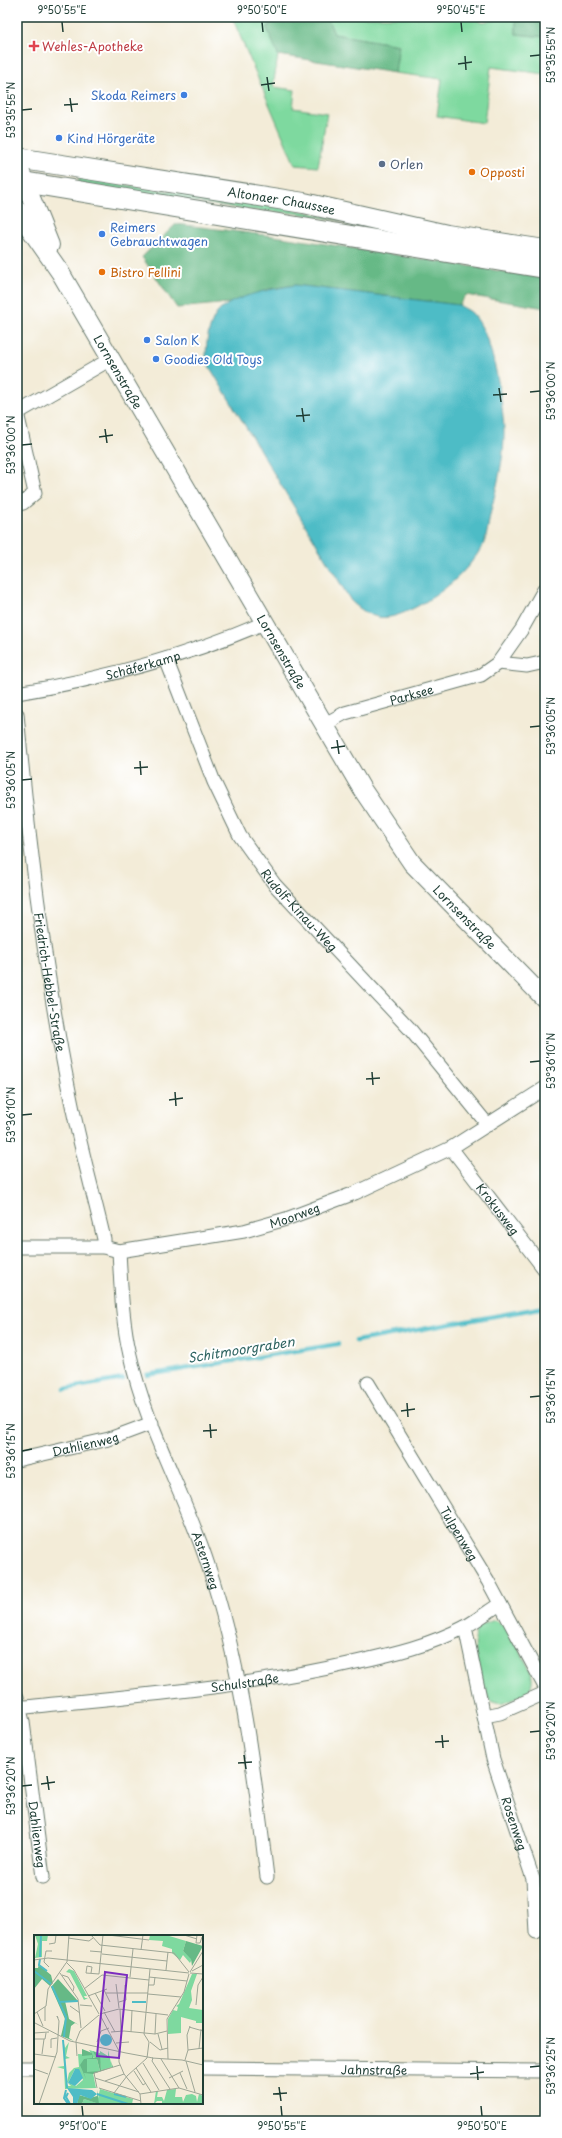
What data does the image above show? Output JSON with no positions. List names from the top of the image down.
{
  "streets": {
    "main road": ["Altonaer Chaussee"],
    "street": [
      "Lornsenstraße",
      "Schäferkamp",
      "Parksee",
      "Rudolf-Kinau-Weg",
      "Friedrich-Hebbel-Straße",
      "Krokusweg",
      "Moorweg",
      "Dahlienweg",
      "Tulpenweg",
      "Asternweg",
      "Schulstraße",
      "Rosenweg",
      "Jahnstraße"
    ]
  },
  "crossings": [
    ["Altonaer Chaussee", "Lornsenstraße"],
    ["Lornsenstraße", "Schäferkamp"],
    ["Lornsenstraße", "Parksee"],
    ["Schäferkamp", "Rudolf-Kinau-Weg"],
    ["Rudolf-Kinau-Weg", "Moorweg"],
    ["Friedrich-Hebbel-Straße", "Moorweg"],
    ["Krokusweg", "Moorweg"],
    ["Moorweg", "Asternweg"],
    ["Dahlienweg", "Asternweg"],
    ["Dahlienweg", "Schulstraße"],
    ["Tulpenweg", "Schulstraße"],
    ["Asternweg", "Schulstraße"]
  ],
  "water": ["Schitmoorgraben"],
  "places": {
    "health": ["Wehles-Apotheke"],
    "other": [
      "Skoda Reimers",
      "Kind Hörgeräte",
      "Orlen",
      "Opposti",
      "Reimers Gebrauchtwagen",
      "Bistro Fellini",
      "Salon K",
      "Goodies Old Toys"
    ]
  },
  "coordinates": [
    "9°50'55\"E",
    "9°50'50\"E",
    "9°50'45\"E",
    "53°35'55\"N",
    "53°36'00\"N",
    "53°36'05\"N",
    "53°36'10\"N",
    "53°36'15\"N",
    "53°36'20\"N",
    "53°36'25\"N",
    "9°51'00\"E"
  ]
}
